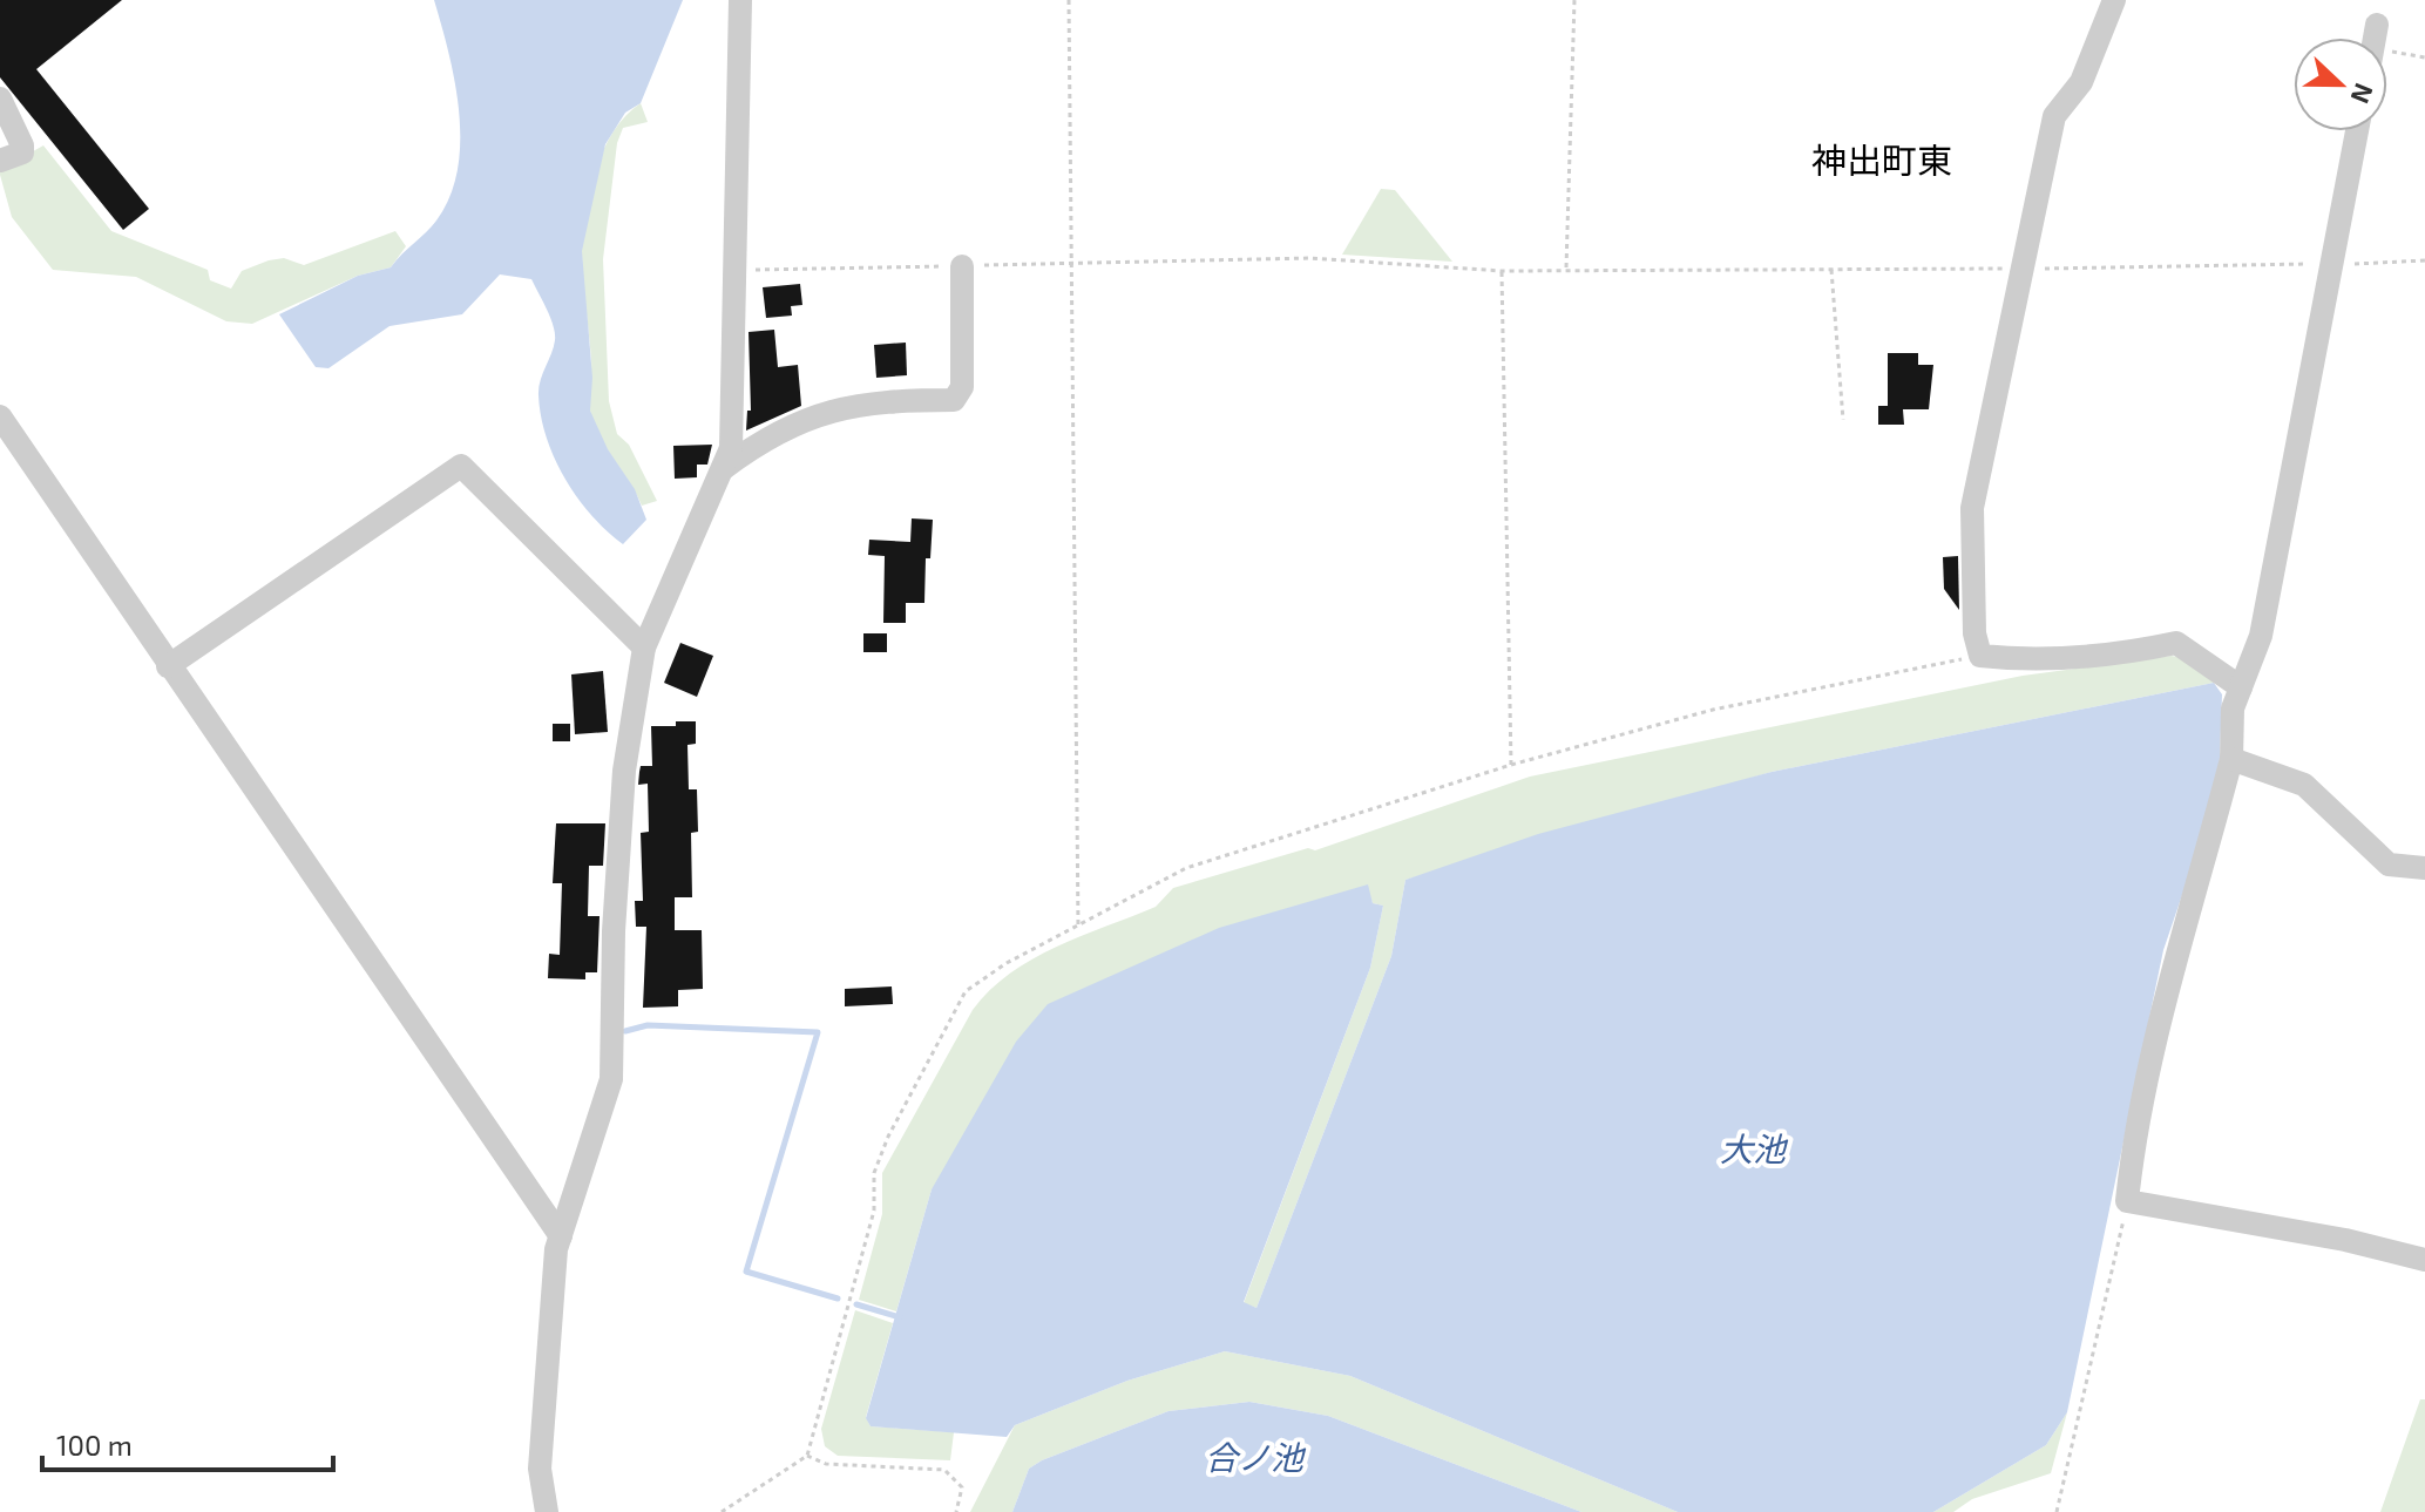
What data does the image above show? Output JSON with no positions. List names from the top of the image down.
{
  "districts": ["神出町東"],
  "water": ["大池", "合ノ池"],
  "scale_bar": "100 m",
  "north": "right"
}
